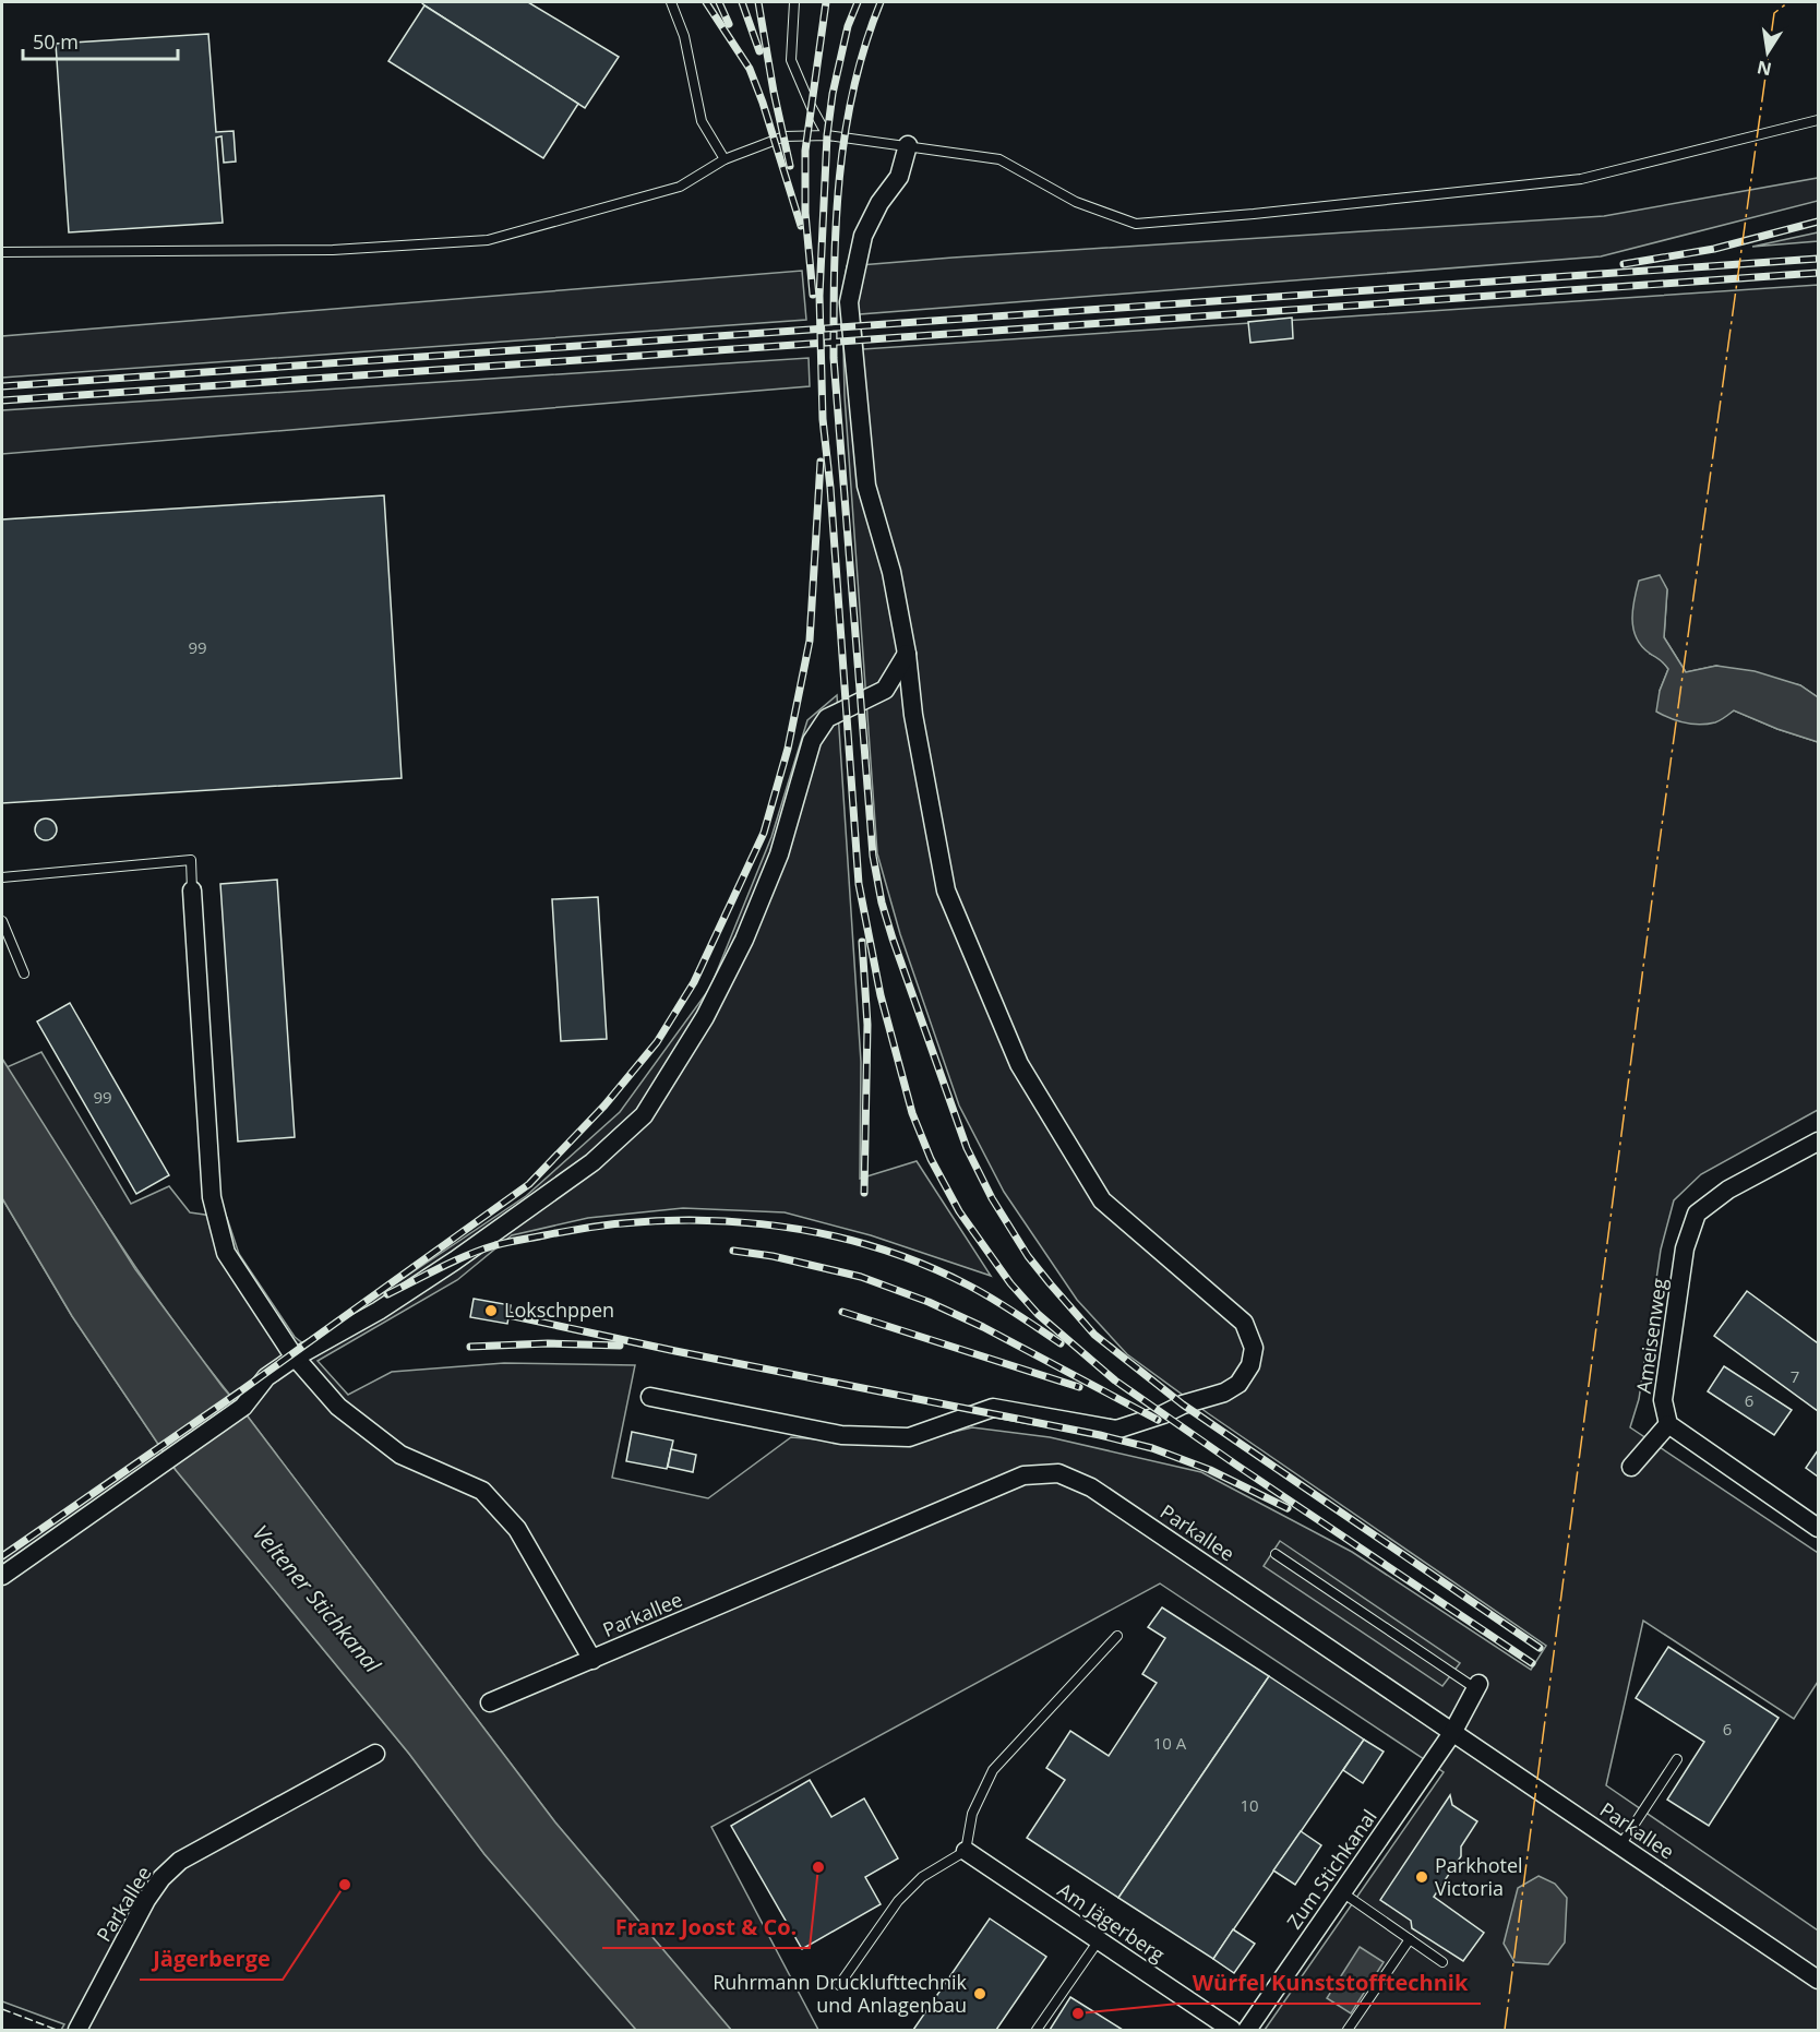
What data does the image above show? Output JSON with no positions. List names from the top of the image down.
{
  "streets": {
    "street": [
      "Ameisenweg",
      "Parkallee",
      "Zum Stichkanal",
      "Am Jägerberg"
    ]
  },
  "crossings": [
    ["Parkallee", "Zum Stichkanal"]
  ],
  "water": ["Veltener Stichkanal"],
  "places": [
    "Lokschppen",
    "Franz Joost & Co.",
    "Parkhotel Victoria",
    "Jägerberge",
    "Ruhrmann Drucklufttechnik und Anlagenbau",
    "Würfel Kunststofftechnik"
  ],
  "house_numbers": [
    "99",
    "99",
    "7",
    "6",
    "6",
    "10 A",
    "10"
  ],
  "scale_bar": "50 m",
  "north": "bottom"
}
